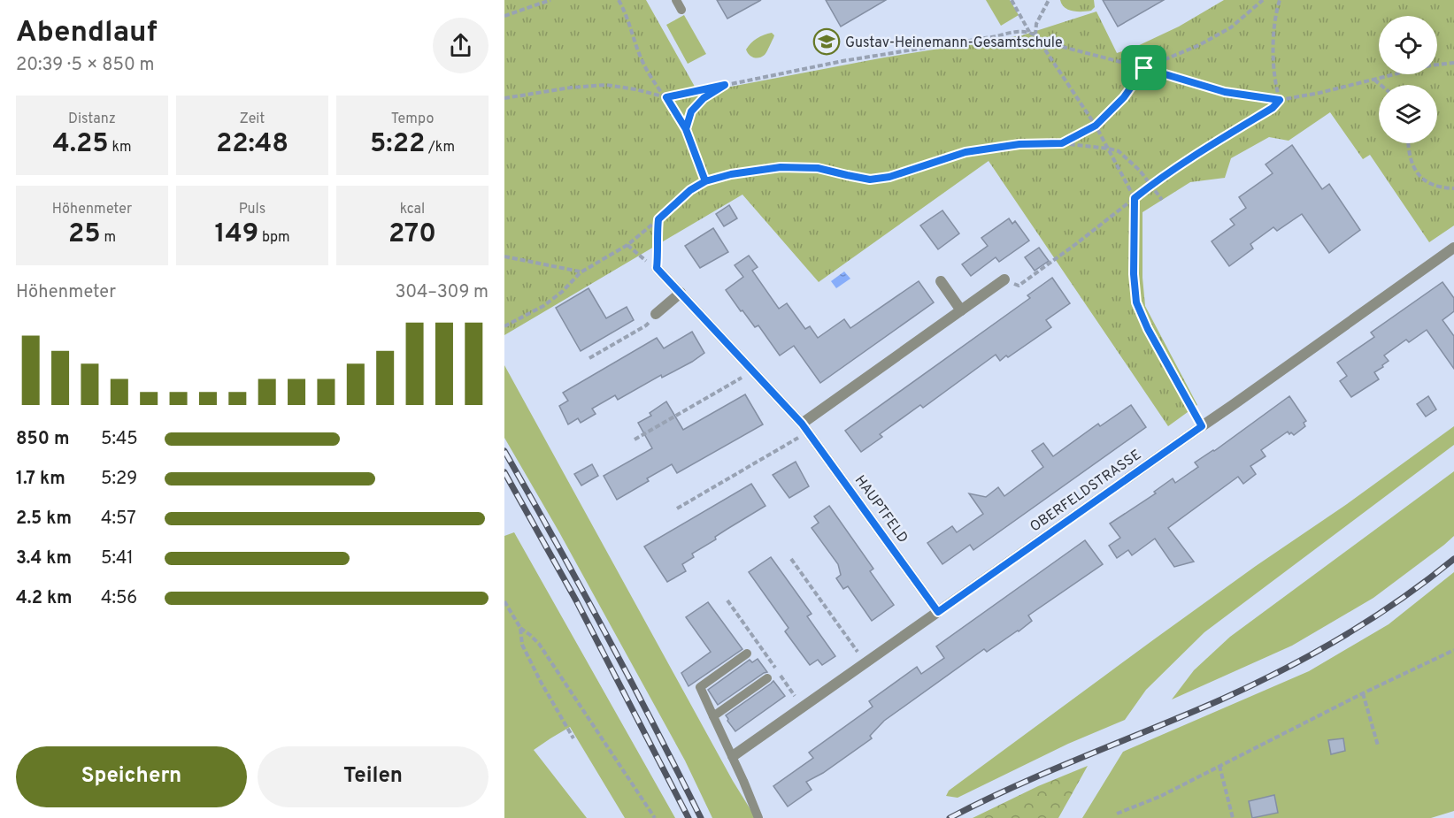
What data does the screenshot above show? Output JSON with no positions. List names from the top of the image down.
{
  "streets": {
    "street": ["OBERFELDSTRASSE", "HAUPTFELD"]
  },
  "crossings": [
    ["OBERFELDSTRASSE", "HAUPTFELD"]
  ],
  "places": {
    "school or university": ["Gustav-Heinemann-Gesamtschule"]
  },
  "page": {
    "heading": ["Abendlauf", "20:39 · 5 × 850 m"],
    "stats": [
      ["Distanz", "4.25 km"],
      ["Zeit", "22:48"],
      ["Tempo", "5:22 /km"],
      ["Höhenmeter", "25 m"],
      ["Puls", "149 bpm"],
      ["kcal", "270"]
    ],
    "chart": ["Höhenmeter", "304–309 m"],
    "list": [
      {
        "name": "850 m",
        "note": "5:45"
      },
      {
        "name": "1.7 km",
        "note": "5:29"
      },
      {
        "name": "2.5 km",
        "note": "4:57"
      },
      {
        "name": "3.4 km",
        "note": "5:41"
      },
      {
        "name": "4.2 km",
        "note": "4:56"
      }
    ],
    "buttons": ["Speichern", "Teilen"]
  }
}
